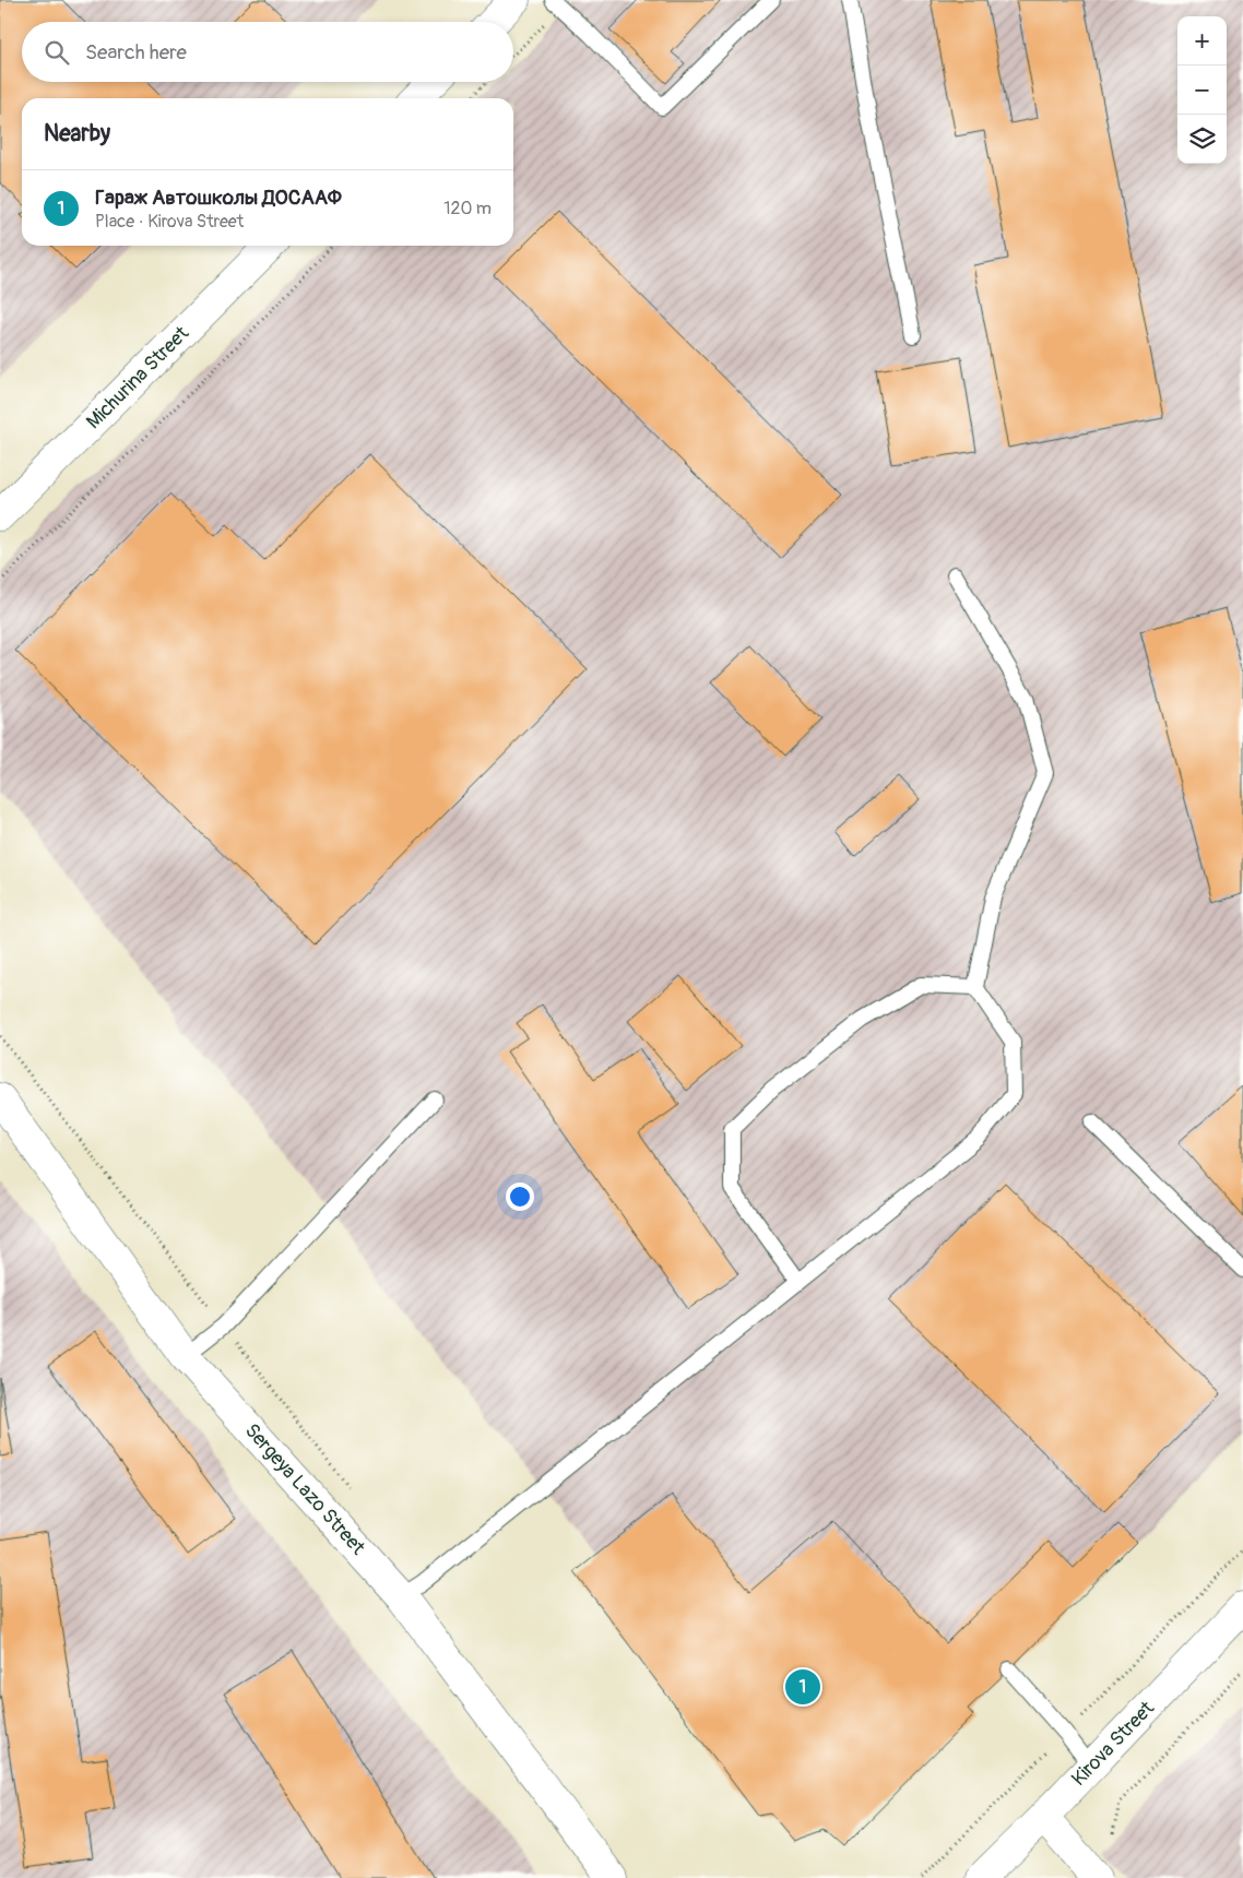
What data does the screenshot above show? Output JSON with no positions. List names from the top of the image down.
{
  "streets": {
    "street": ["Michurina Street", "Sergeya Lazo Street", "Kirova Street"]
  },
  "page": {
    "map_buttons": ["+", "−"],
    "search": "Search here",
    "heading": "Nearby",
    "list": [
      {
        "mark": "1",
        "name": "Гараж Автошколы ДОСААФ",
        "note": "Place · Kirova Street",
        "value": "120 m"
      }
    ],
    "pins": "1"
  }
}
